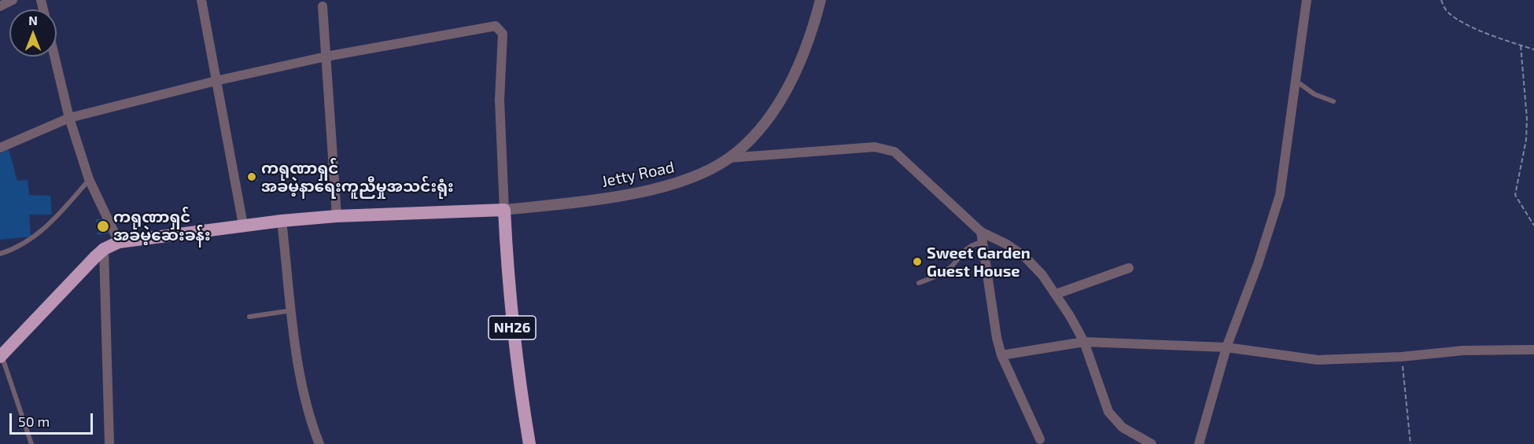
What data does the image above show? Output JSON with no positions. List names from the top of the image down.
{
  "streets": {
    "highway": ["NH26"],
    "street": ["Jetty Road"]
  },
  "crossings": [
    ["Jetty Road", "NH26"]
  ],
  "places": ["ကရုဏာရှင် အခမဲ့နာရေးကူညီမှုအသင်းရုံး", "ကရုဏာရှင် အခမဲ့ဆေးခန်း", "Sweet Garden Guest House"],
  "scale_bar": "50 m",
  "north": "top"
}
